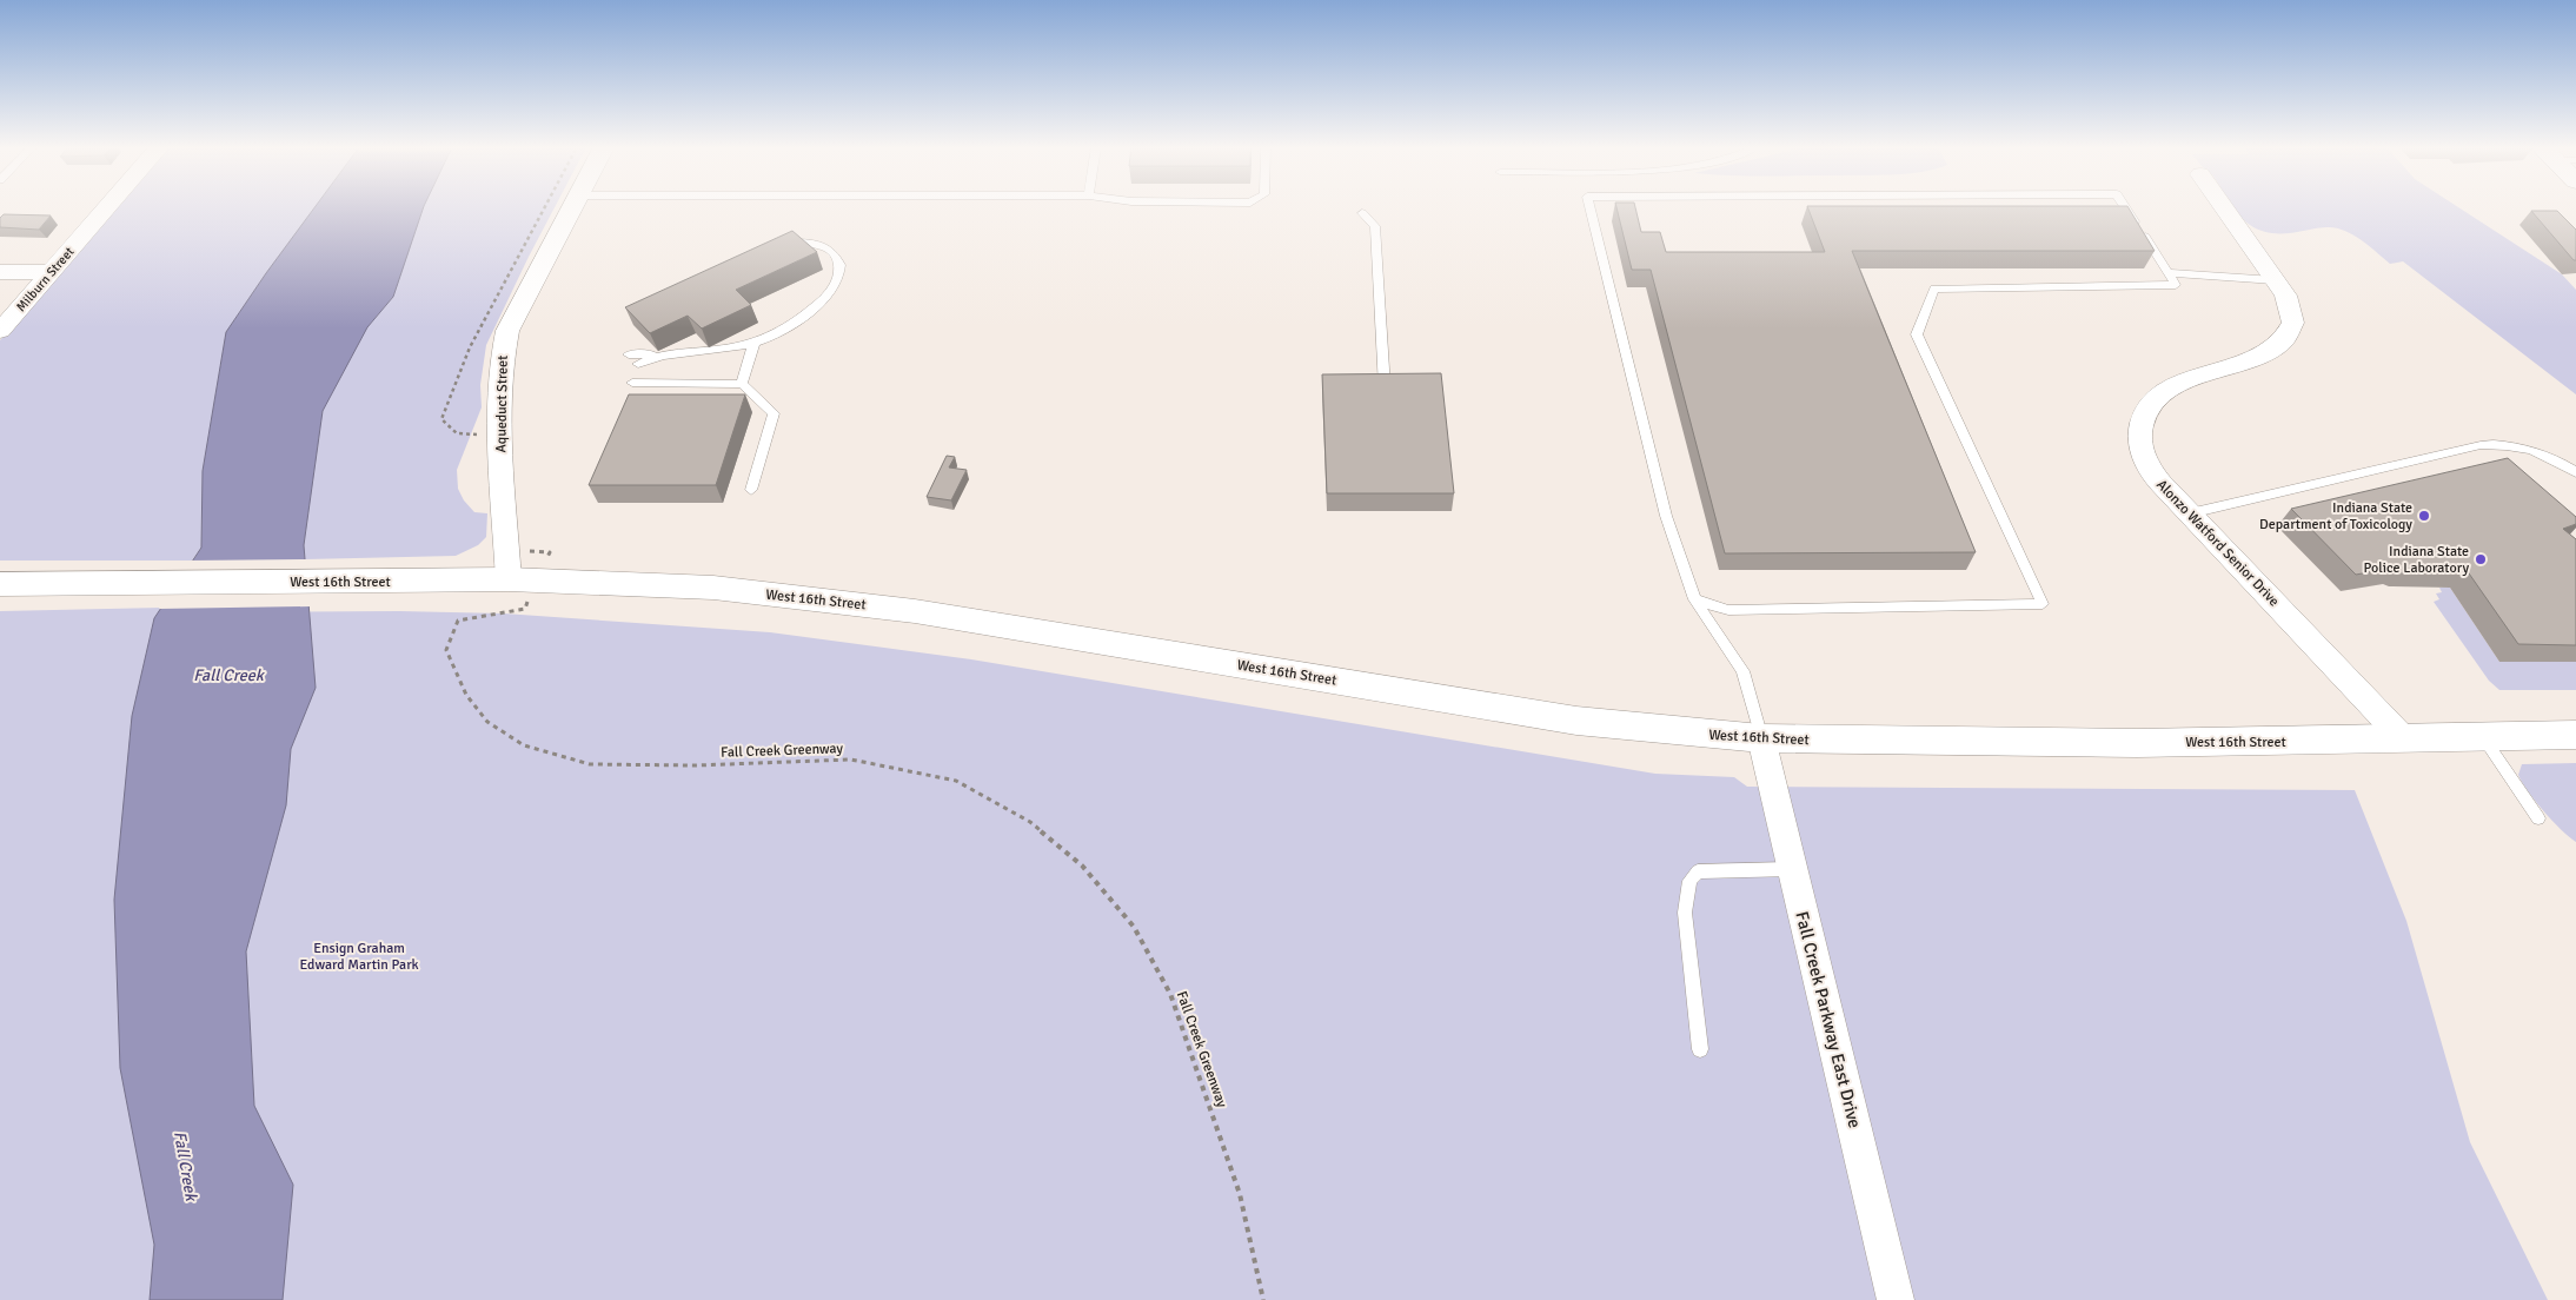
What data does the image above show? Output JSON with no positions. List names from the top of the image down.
{
  "streets": {
    "main road": ["West 16th Street"],
    "street": [
      "Milburn Street",
      "Aqueduct Street",
      "Alonzo Watford Senior Drive",
      "Fall Creek Parkway East Drive"
    ],
    "path": ["Fall Creek Greenway"]
  },
  "crossings": [
    ["Aqueduct Street", "West 16th Street"],
    ["Alonzo Watford Senior Drive", "West 16th Street"],
    ["West 16th Street", "Fall Creek Parkway East Drive"]
  ],
  "water": ["Fall Creek"],
  "parks": ["Ensign Graham Edward Martin Park"],
  "places": ["Indiana State Department of Toxicology", "Indiana State Police Laboratory"]
}
